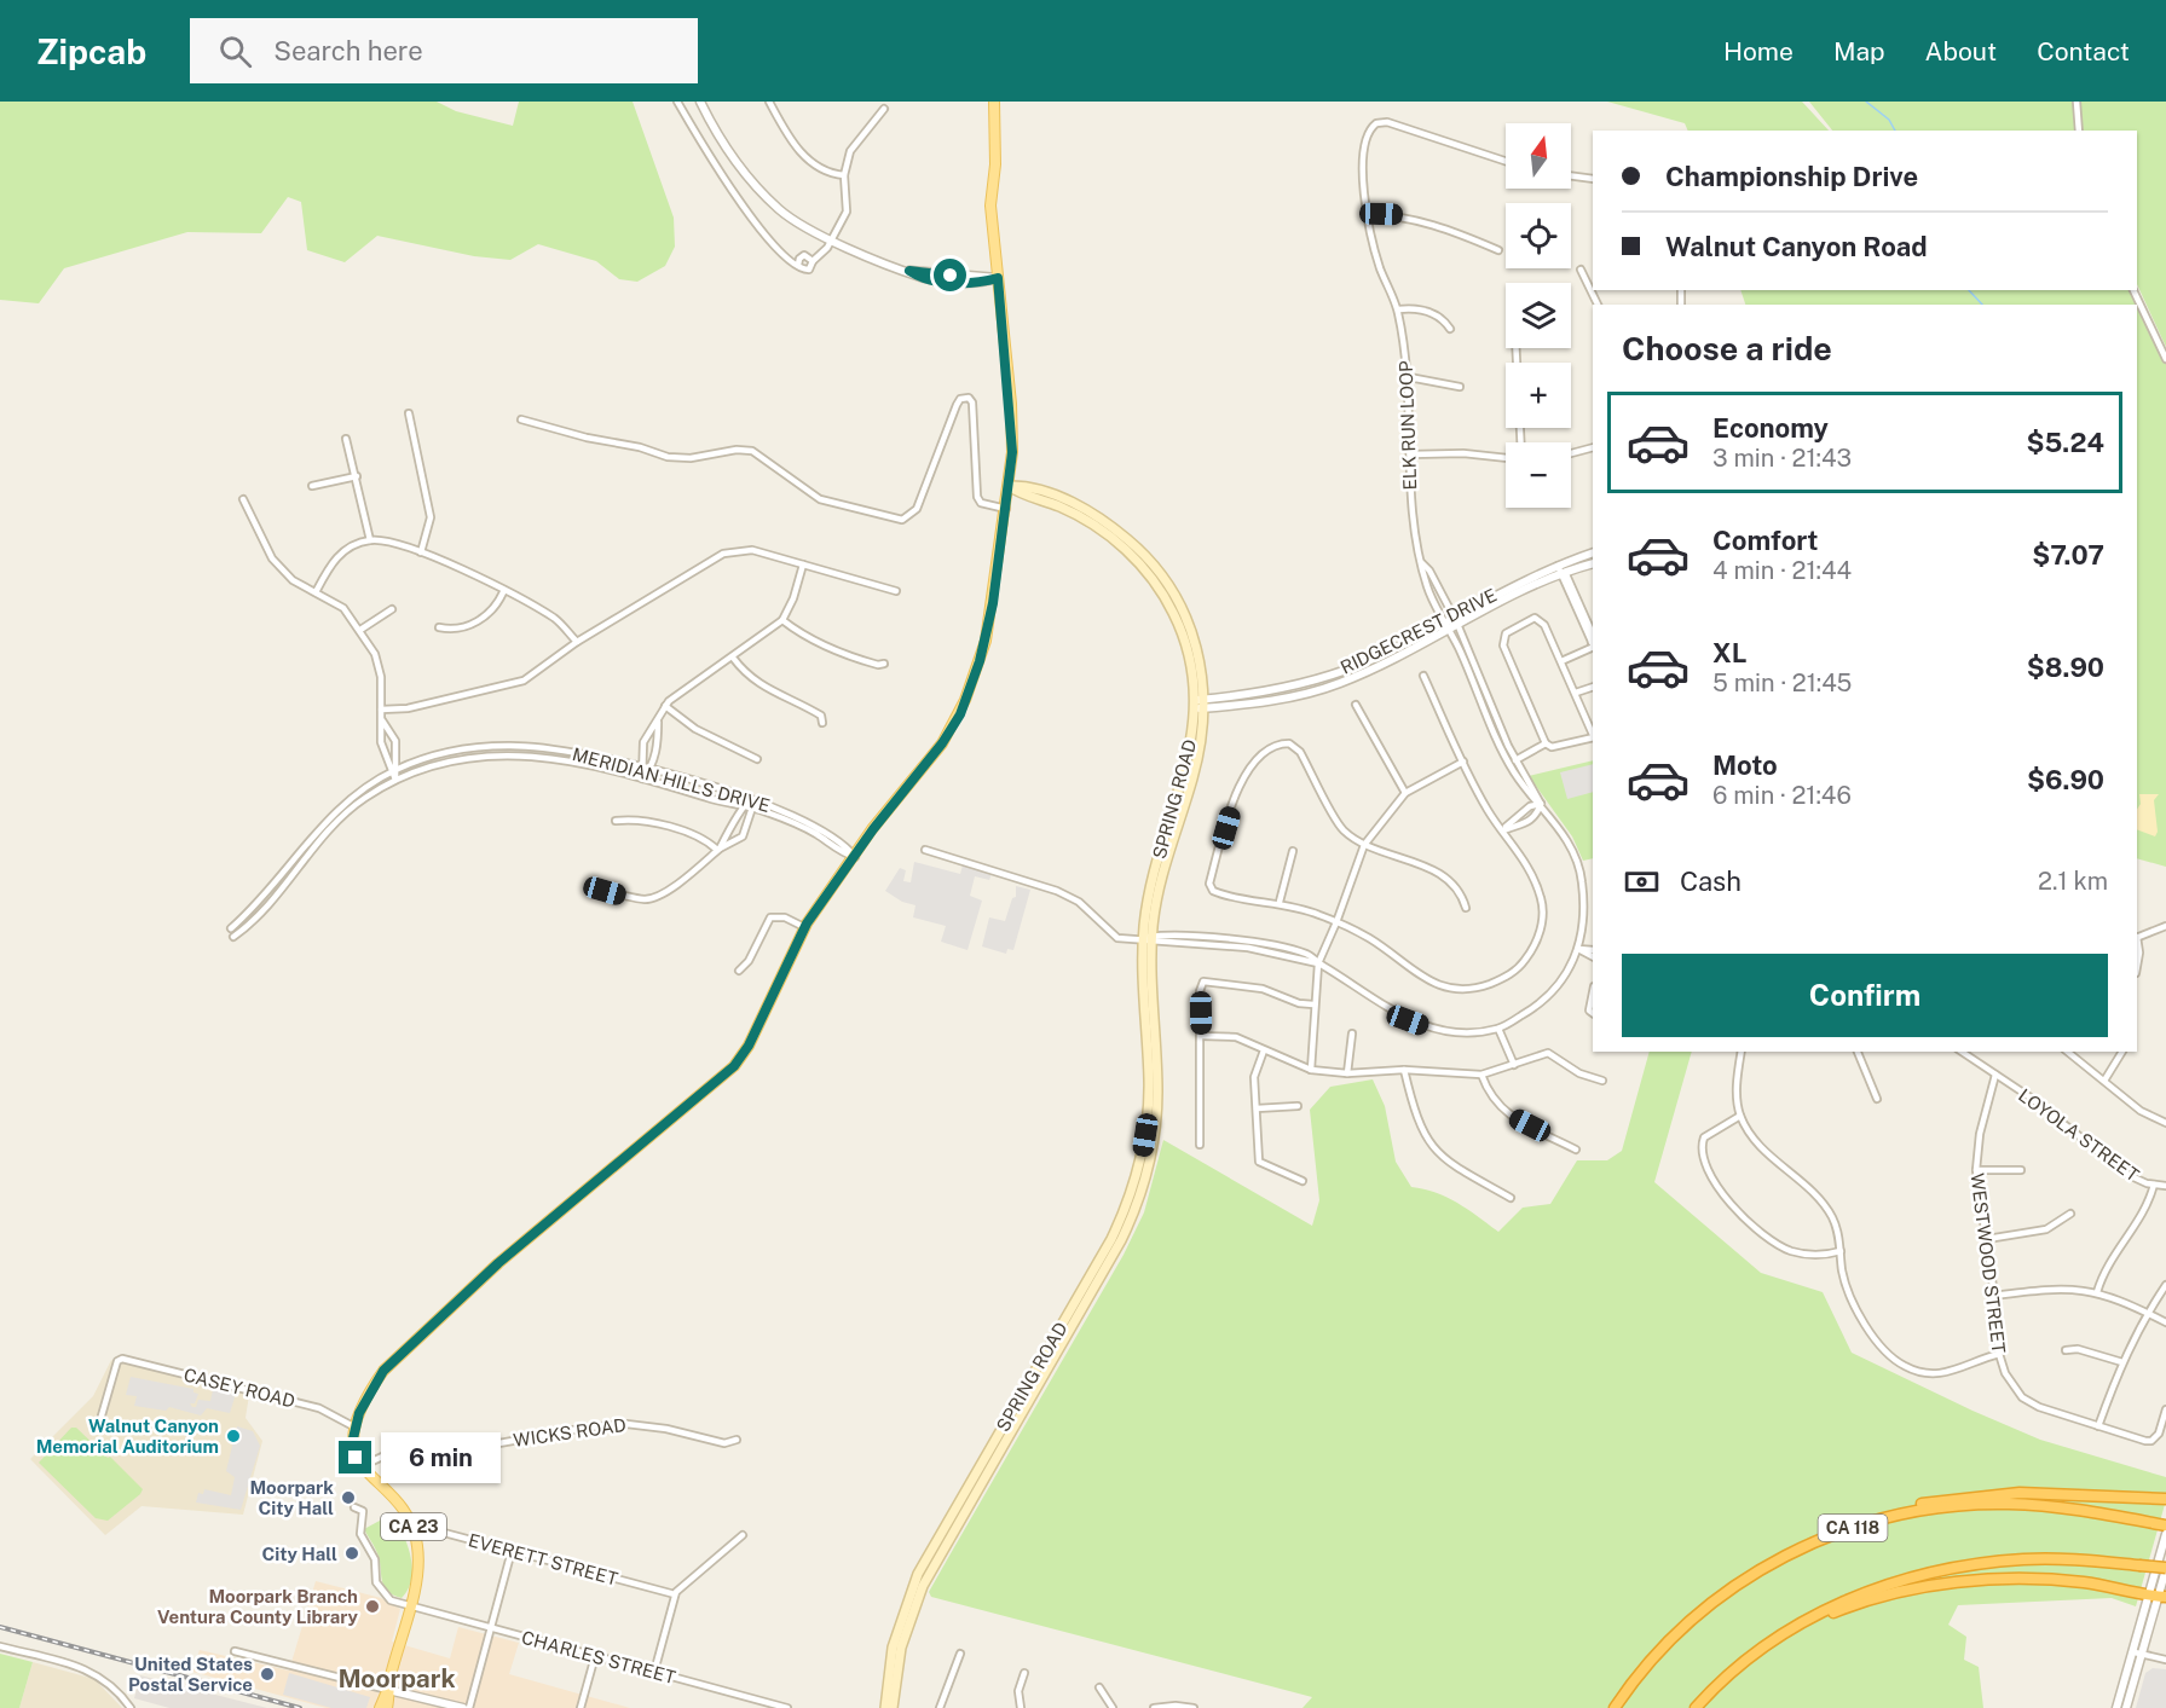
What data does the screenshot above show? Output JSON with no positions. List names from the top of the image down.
{
  "streets": {
    "highway": ["CA 118"],
    "main road": ["SPRING ROAD", "CA 23"],
    "street": [
      "ELK RUN LOOP",
      "RIDGECREST DRIVE",
      "MERIDIAN HILLS DRIVE",
      "LOYOLA STREET",
      "WESTWOOD STREET",
      "CASEY ROAD",
      "WICKS ROAD",
      "EVERETT STREET",
      "CHARLES STREET"
    ]
  },
  "crossings": [
    ["ELK RUN LOOP", "RIDGECREST DRIVE"],
    ["ELK RUN LOOP", "SPRING ROAD"],
    ["RIDGECREST DRIVE", "SPRING ROAD"],
    ["LOYOLA STREET", "WESTWOOD STREET"],
    ["WICKS ROAD", "CA 23"],
    ["CA 23", "EVERETT STREET"],
    ["CA 23", "CHARLES STREET"]
  ],
  "districts": ["Moorpark"],
  "places": [
    "Walnut Canyon Memorial Auditorium",
    "Moorpark City Hall",
    "City Hall",
    "Moorpark Branch Ventura County Library",
    "United States Postal Service"
  ],
  "north": "top",
  "page": {
    "header": "Zipcab",
    "search": "Search here",
    "nav": [
      "Home",
      "Map",
      "About",
      "Contact"
    ],
    "map_buttons": ["+", "−"],
    "banner": ["Championship Drive", "Walnut Canyon Road"],
    "heading": "Choose a ride",
    "list": [
      {
        "name": "Economy",
        "note": "3 min · 21:43",
        "value": "$5.24"
      },
      {
        "name": "Comfort",
        "note": "4 min · 21:44",
        "value": "$7.07"
      },
      {
        "name": "XL",
        "note": "5 min · 21:45",
        "value": "$8.90"
      },
      {
        "name": "Moto",
        "note": "6 min · 21:46",
        "value": "$6.90"
      }
    ],
    "pay": ["Cash", "2.1 km"],
    "buttons": "Confirm",
    "bubble": "6 min"
  }
}
